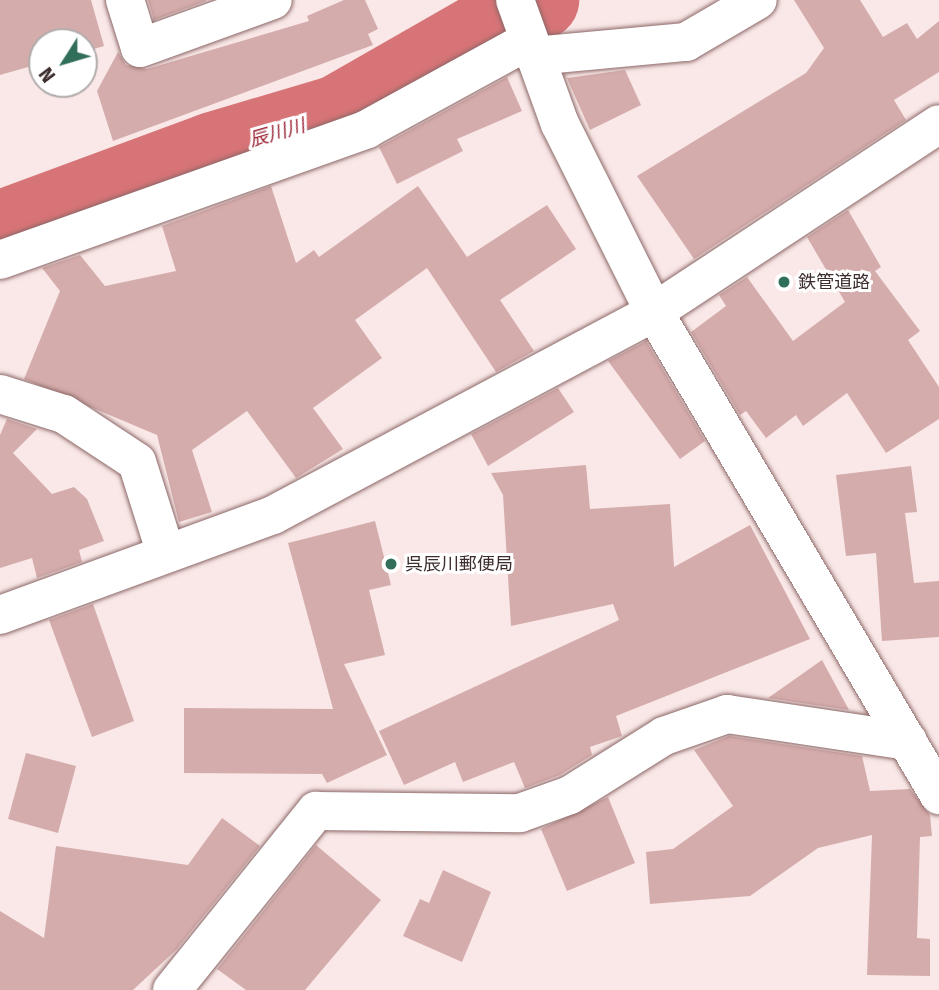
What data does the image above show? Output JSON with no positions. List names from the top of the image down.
{
  "water": ["辰川川"],
  "places": ["鉄管道路", "呉辰川郵便局"],
  "north": "bottom left"
}
